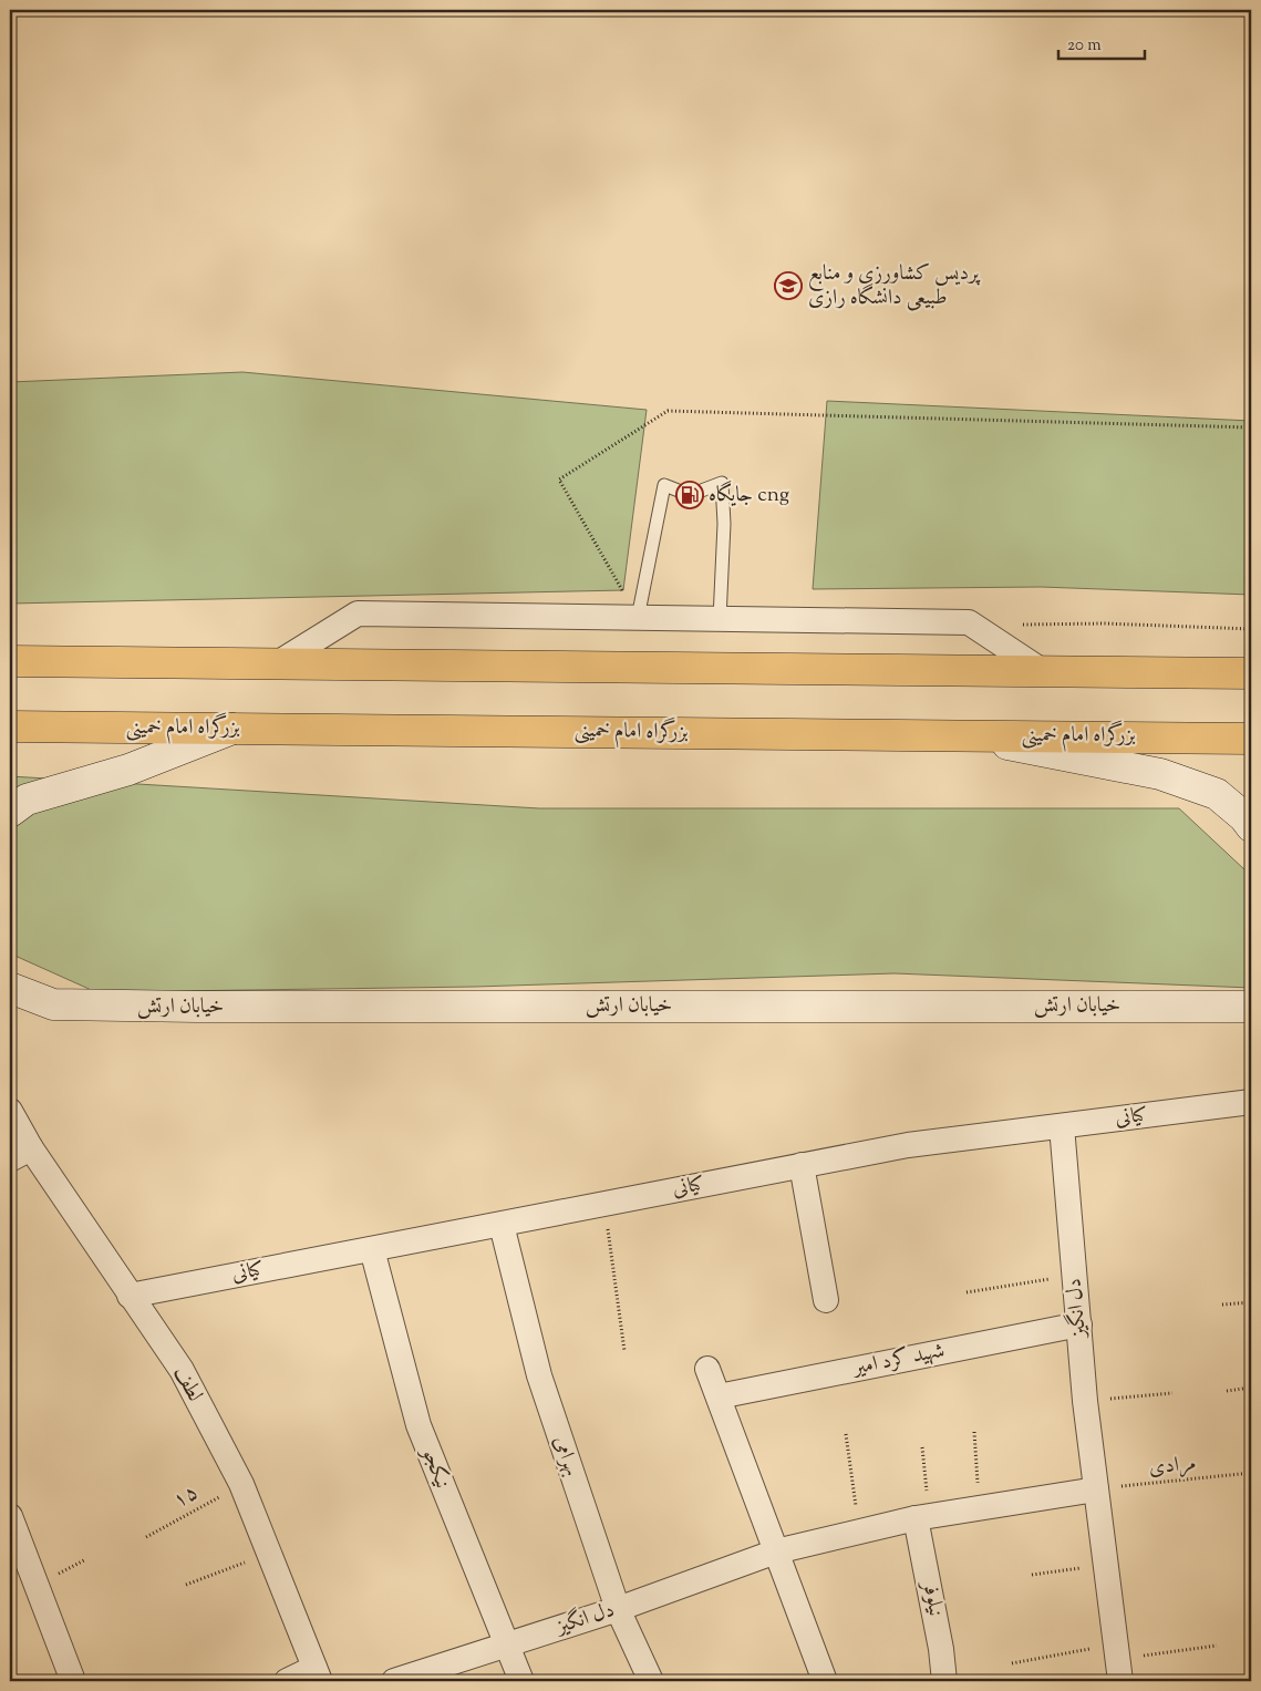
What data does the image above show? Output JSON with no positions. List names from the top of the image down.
{
  "streets": {
    "highway": ["بزرگراه امام خمینی"],
    "street": [
      "خیابان ارتش",
      "کیانی",
      "دل انگیز",
      "شهید کرد امیر",
      "لطف",
      "بهرامی",
      "نیکجو",
      "نیلوفر"
    ],
    "path": ["مرادی", "۱۵"]
  },
  "crossings": [
    ["کیانی", "دل انگیز"],
    ["کیانی", "لطف"],
    ["کیانی", "بهرامی"],
    ["کیانی", "نیکجو"],
    ["دل انگیز", "شهید کرد امیر"],
    ["دل انگیز", "بهرامی"],
    ["دل انگیز", "مرادی"],
    ["دل انگیز", "نیکجو"],
    ["دل انگیز", "نیلوفر"],
    ["لطف", "۱۵"]
  ],
  "places": {
    "school or university": ["پردیس کشاورزی و منابع طبیعی دانشگاه رازی"],
    "fuel station": ["جایگاه cng"]
  },
  "scale_bar": "20 m"
}
